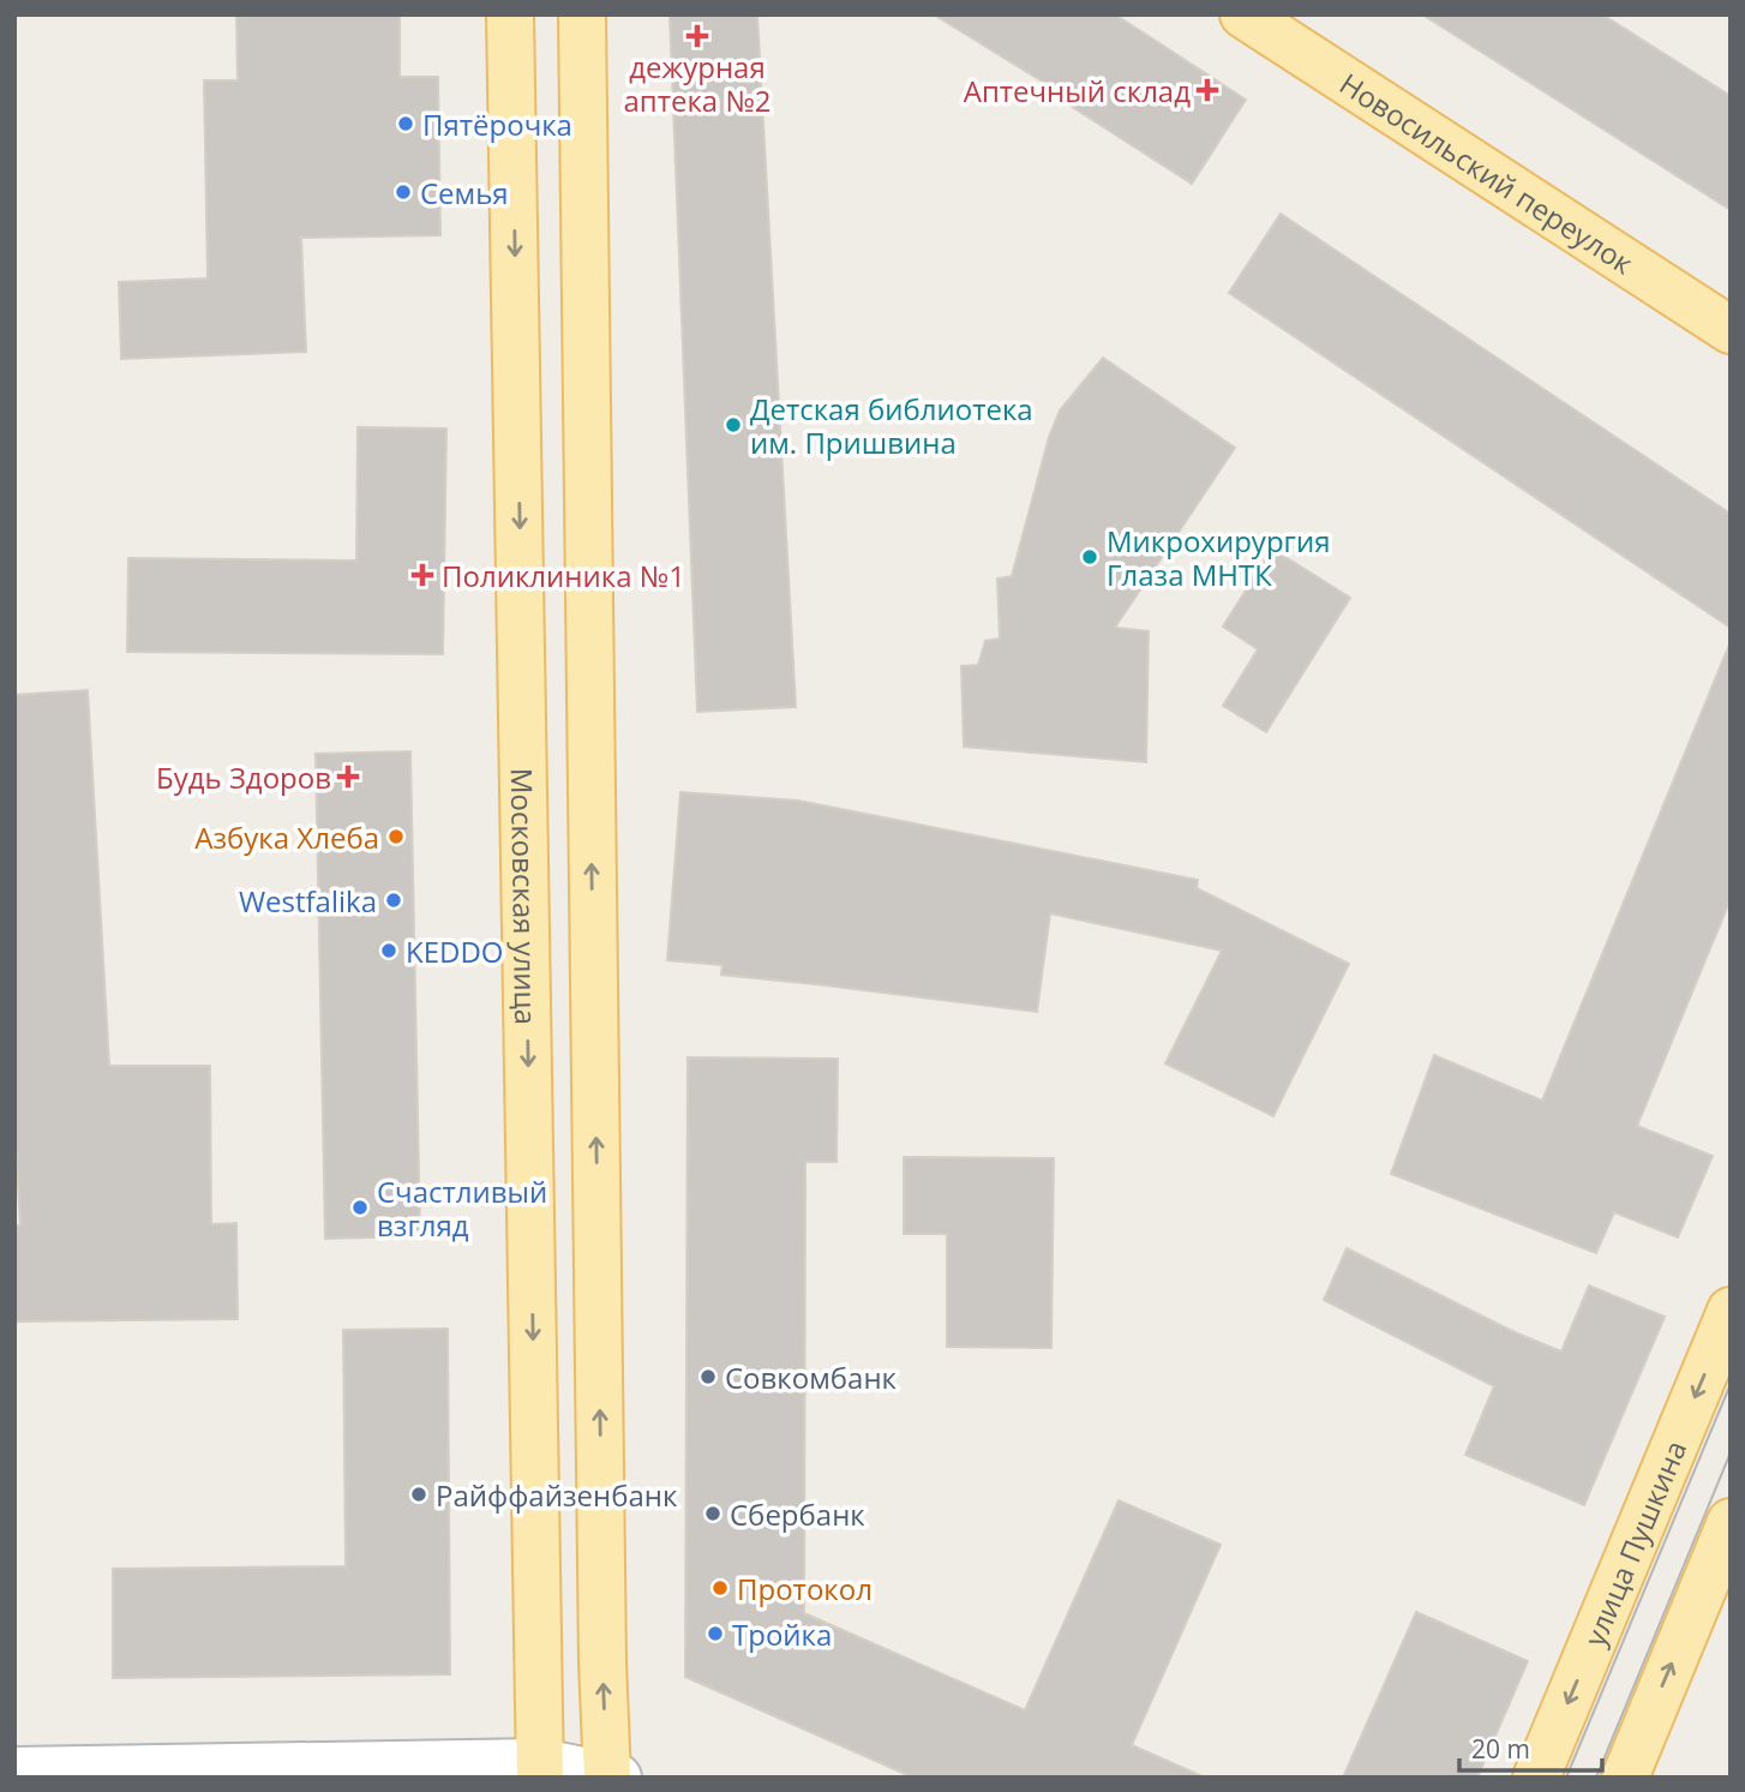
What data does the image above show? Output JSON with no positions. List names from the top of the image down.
{
  "streets": {
    "main road": ["Новосильский переулок", "Московская улица", "улица Пушкина"]
  },
  "places": {
    "health": [
      "дежурная аптека №2",
      "Аптечный склад",
      "Поликлиника №1",
      "Будь Здоров"
    ],
    "other": [
      "Пятёрочка",
      "Семья",
      "Детская библиотека им. Пришвина",
      "Микрохирургия Глаза МНТК",
      "Азбука Хлеба",
      "Westfalika",
      "KEDDO",
      "Счастливый взгляд",
      "Совкомбанк",
      "Райффайзенбанк",
      "Сбербанк",
      "Протокол",
      "Тройка"
    ]
  },
  "scale_bar": "20 m"
}
